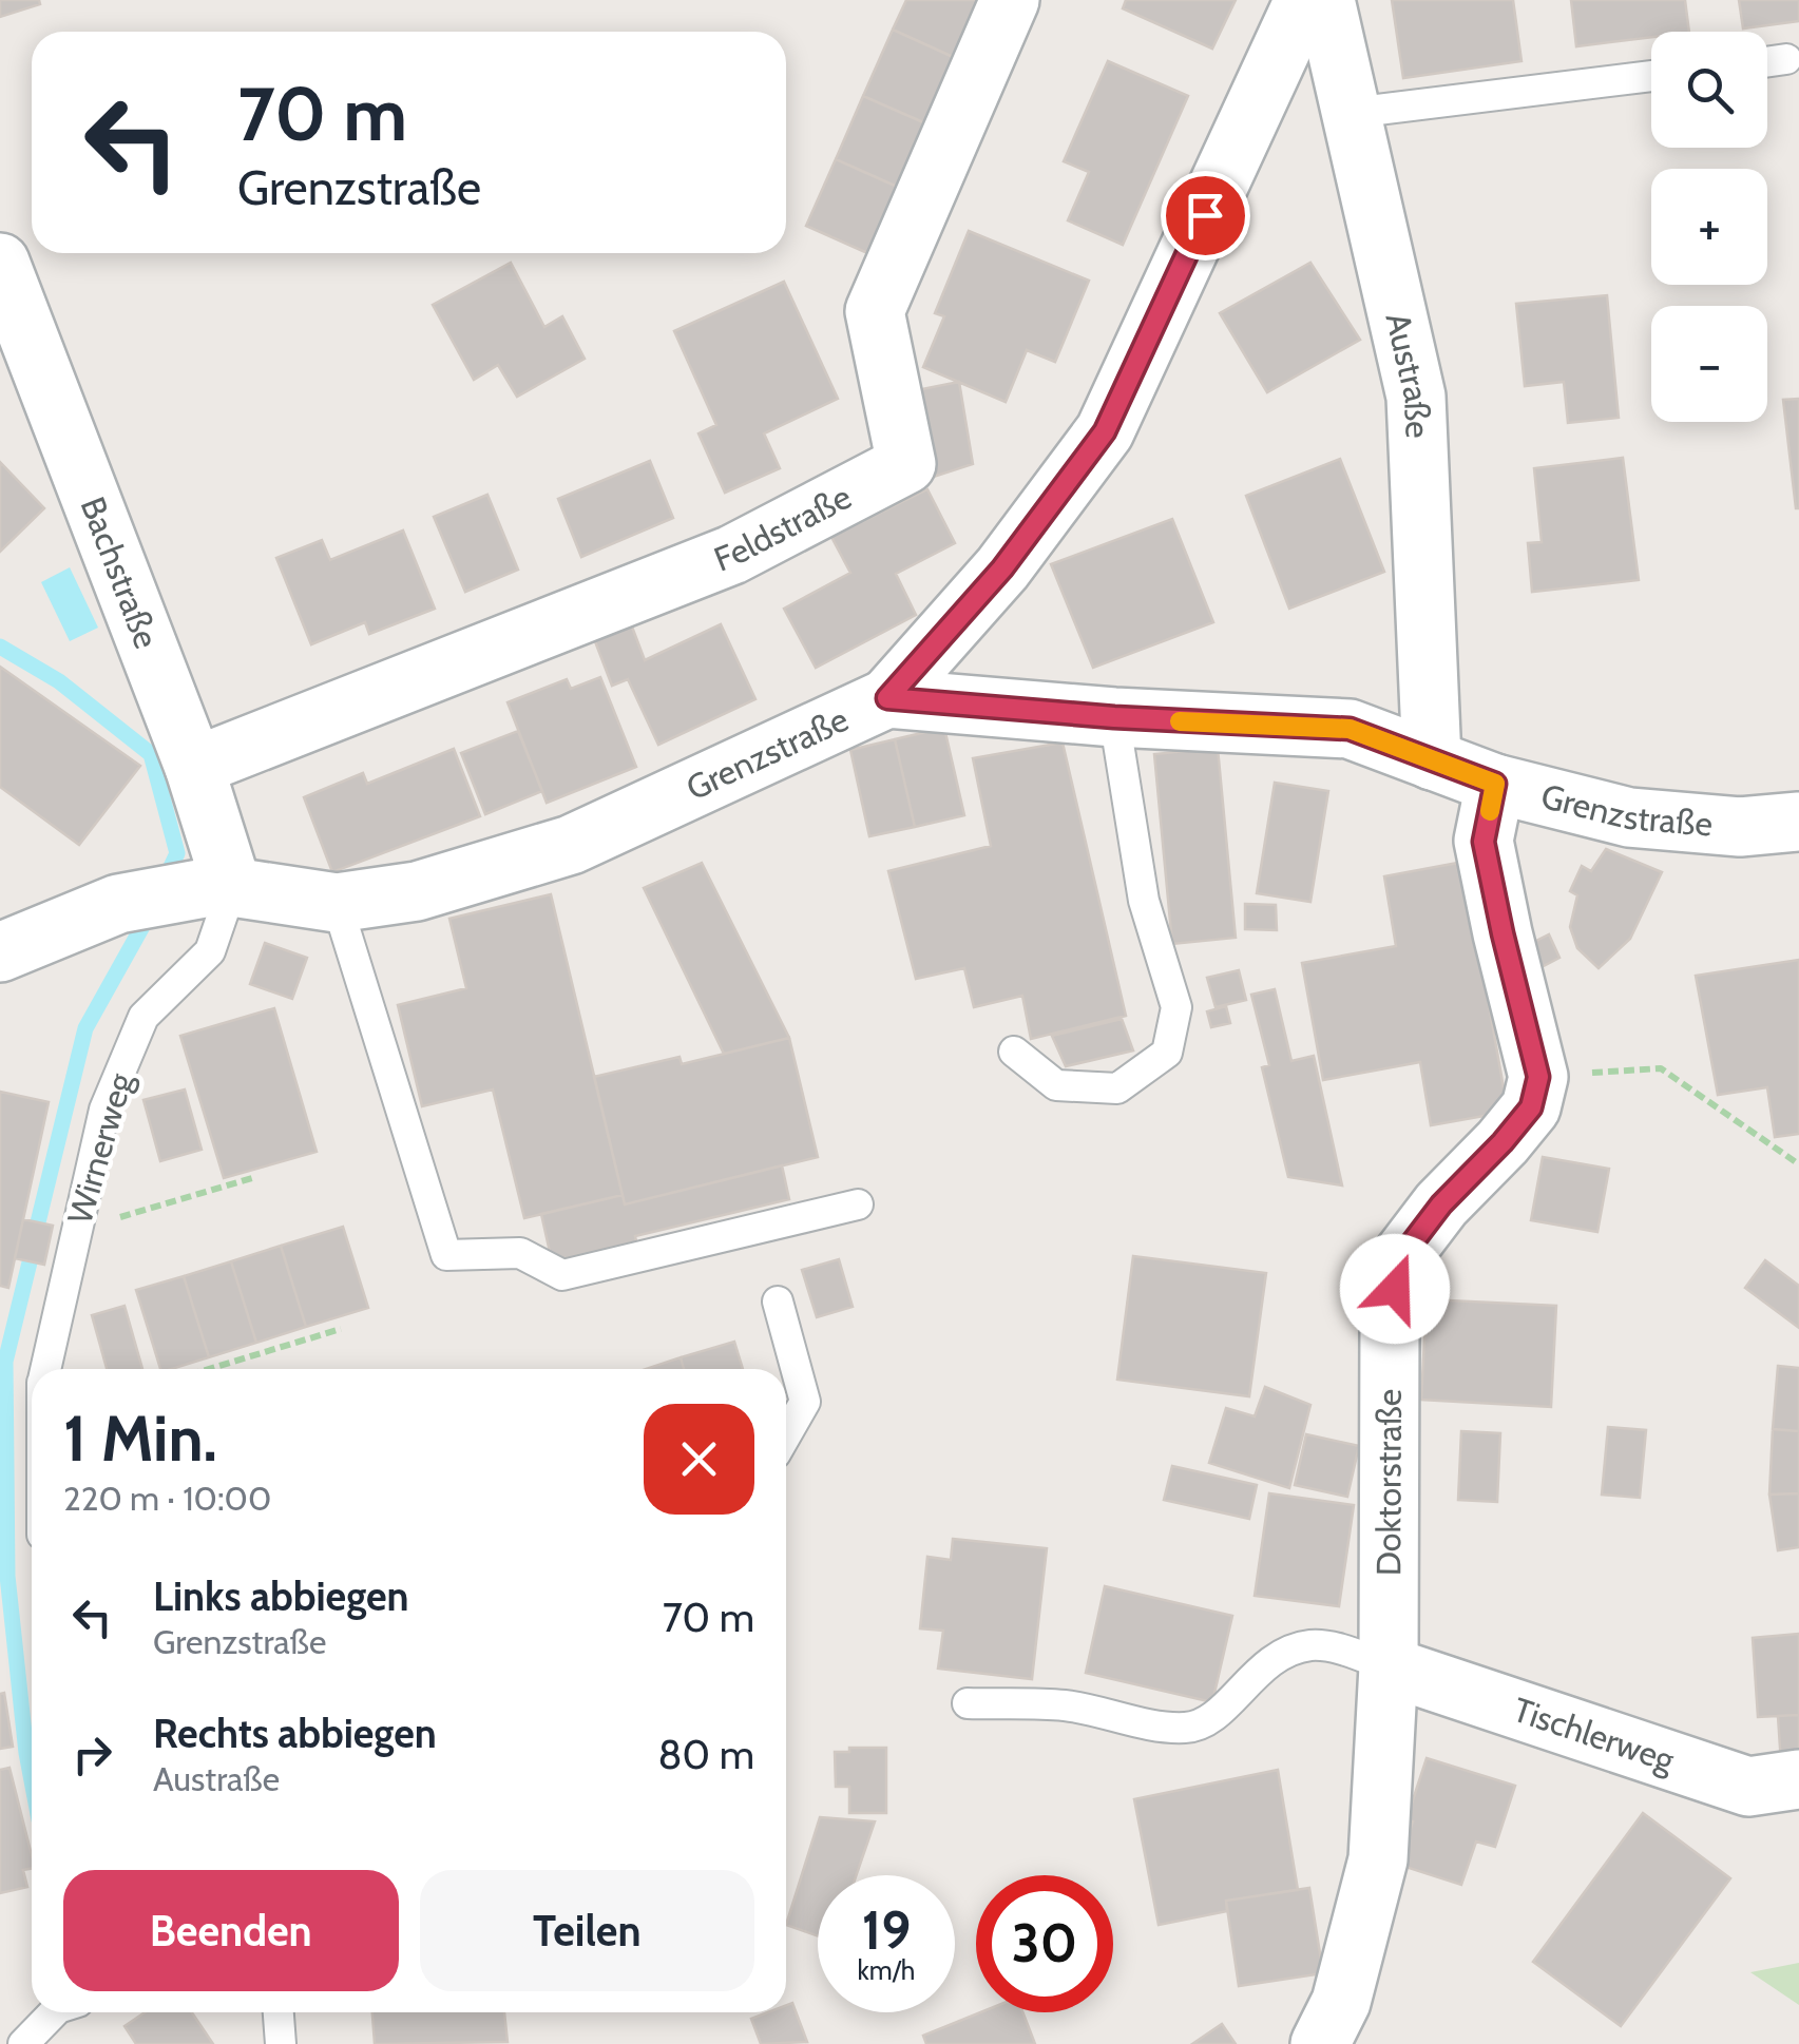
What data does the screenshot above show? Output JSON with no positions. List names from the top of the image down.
{
  "streets": {
    "street": [
      "Austraße",
      "Feldstraße",
      "Bachstraße",
      "Grenzstraße",
      "Doktorstraße",
      "Tischlerweg"
    ],
    "lane": ["Wirnerweg"]
  },
  "crossings": [
    ["Austraße", "Grenzstraße"],
    ["Feldstraße", "Bachstraße"],
    ["Bachstraße", "Grenzstraße"],
    ["Bachstraße", "Wirnerweg"],
    ["Grenzstraße", "Wirnerweg"],
    ["Doktorstraße", "Tischlerweg"]
  ],
  "page": {
    "map_buttons": ["+", "−"],
    "turn": ["70 m", "Grenzstraße"],
    "heading": ["1 Min.", "220 m · 10:00"],
    "list": [
      {
        "name": "Links abbiegen",
        "note": "Grenzstraße",
        "value": "70 m"
      },
      {
        "name": "Rechts abbiegen",
        "note": "Austraße",
        "value": "80 m"
      }
    ],
    "buttons": ["Beenden", "Teilen"],
    "speed": "19 km/h",
    "limit": "30"
  }
}
